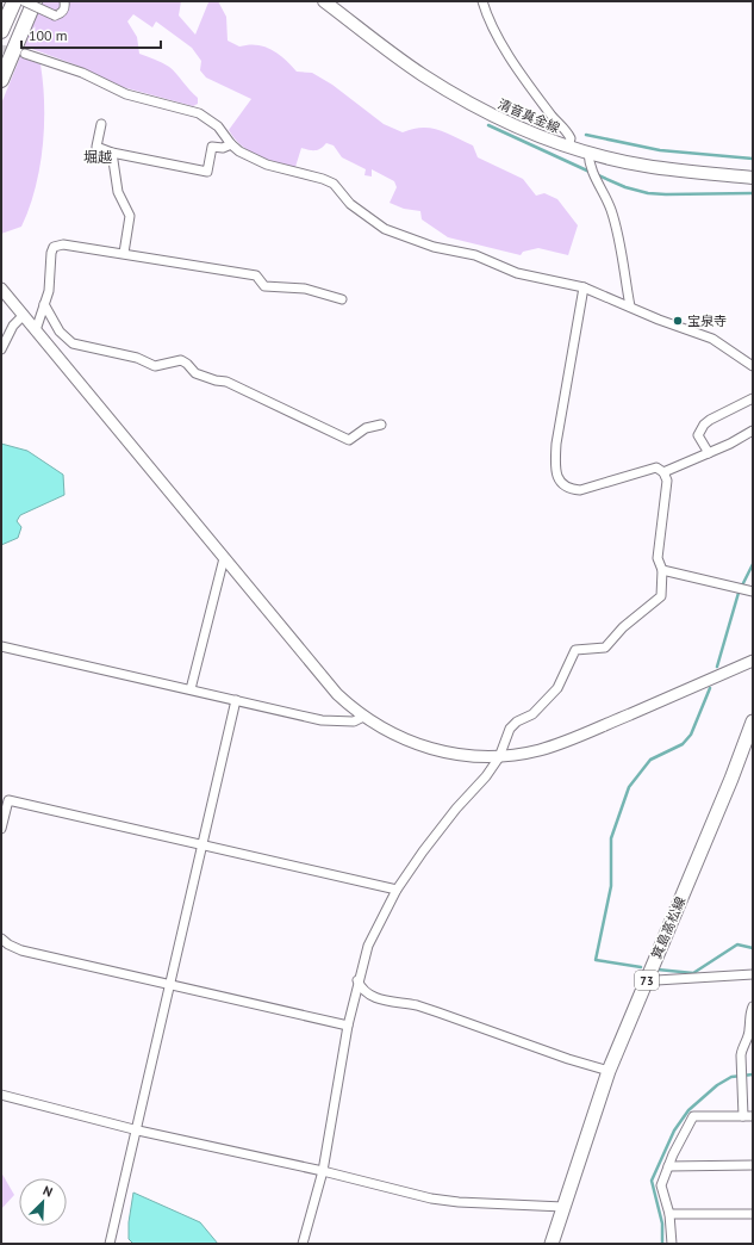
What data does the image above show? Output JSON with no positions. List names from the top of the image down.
{
  "streets": {
    "main road": ["清音真金線", "箕島高松線", "73"]
  },
  "districts": ["堀越"],
  "places": ["宝泉寺"],
  "scale_bar": "100 m",
  "north": "top right"
}
